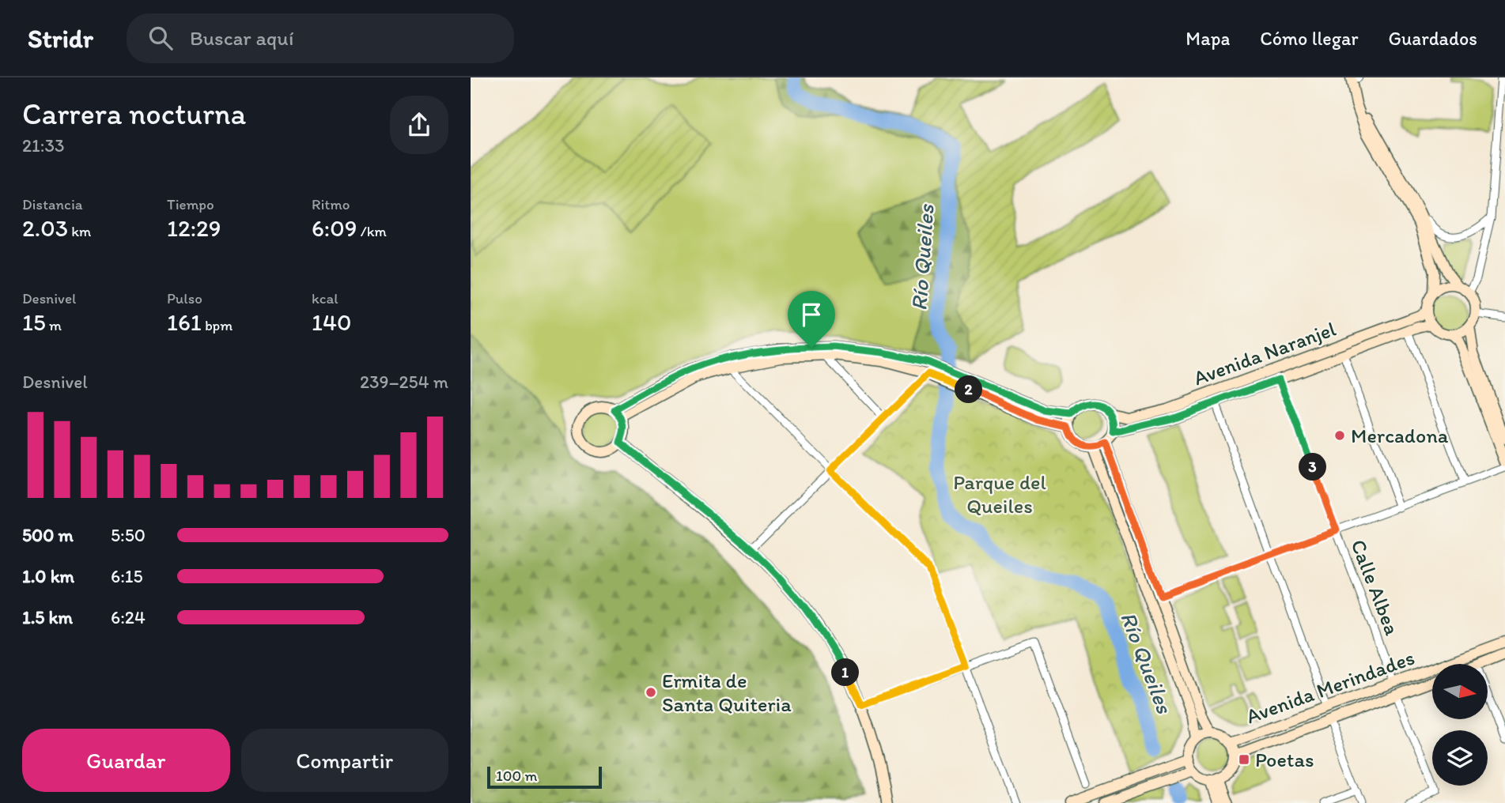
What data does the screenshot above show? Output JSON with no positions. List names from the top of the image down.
{
  "streets": {
    "street": ["Avenida Naranjel", "Calle Albea", "Avenida Merindades"]
  },
  "crossings": [
    ["Avenida Naranjel", "Calle Albea"],
    ["Calle Albea", "Avenida Merindades"]
  ],
  "water": ["Río Queiles"],
  "parks": ["Parque del Queiles"],
  "places": {
    "other": ["Mercadona", "Ermita de Santa Quiteria"],
    "transit": ["Poetas"]
  },
  "scale_bar": "100 m",
  "north": "right",
  "page": {
    "header": "Stridr",
    "search": "Buscar aquí",
    "nav": ["Mapa", "Cómo llegar", "Guardados"],
    "heading": ["Carrera nocturna", "21:33"],
    "stats": [
      ["Distancia", "2.03 km"],
      ["Tiempo", "12:29"],
      ["Ritmo", "6:09 /km"],
      ["Desnivel", "15 m"],
      ["Pulso", "161 bpm"],
      ["kcal", "140"]
    ],
    "chart": ["Desnivel", "239–254 m"],
    "pins": ["2", "3", "1"],
    "list": [
      {
        "name": "500 m",
        "note": "5:50"
      },
      {
        "name": "1.0 km",
        "note": "6:15"
      },
      {
        "name": "1.5 km",
        "note": "6:24"
      }
    ],
    "buttons": ["Guardar", "Compartir"],
    "scale": "100 m"
  }
}
